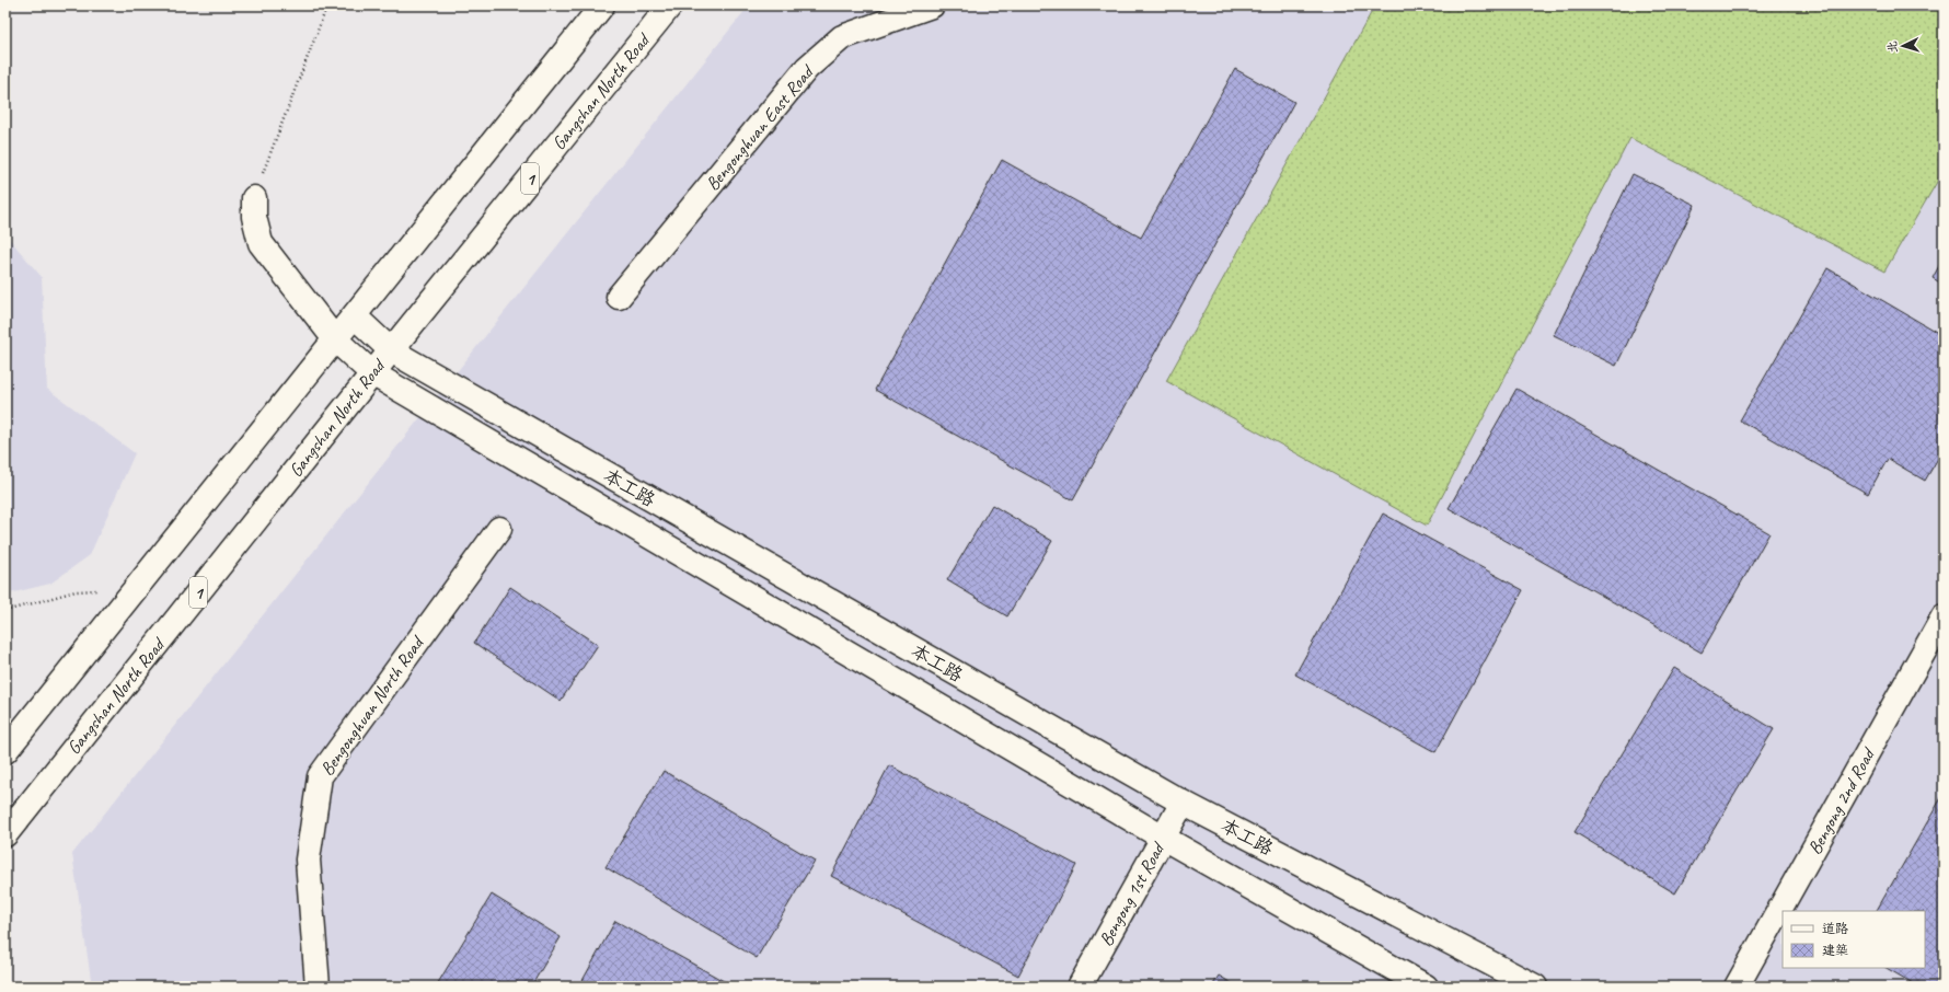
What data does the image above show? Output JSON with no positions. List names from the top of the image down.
{
  "streets": {
    "street": [
      "Gangshan North Road",
      "Bengonghuan East Road",
      "1",
      "本工路",
      "Bengonghuan North Road",
      "Bengong 2nd Road",
      "Bengong 1st Road"
    ]
  },
  "crossings": [
    ["Gangshan North Road", "本工路"],
    ["本工路", "Bengong 1st Road"]
  ],
  "legend": ["道路", "建築"],
  "north": "left"
}
